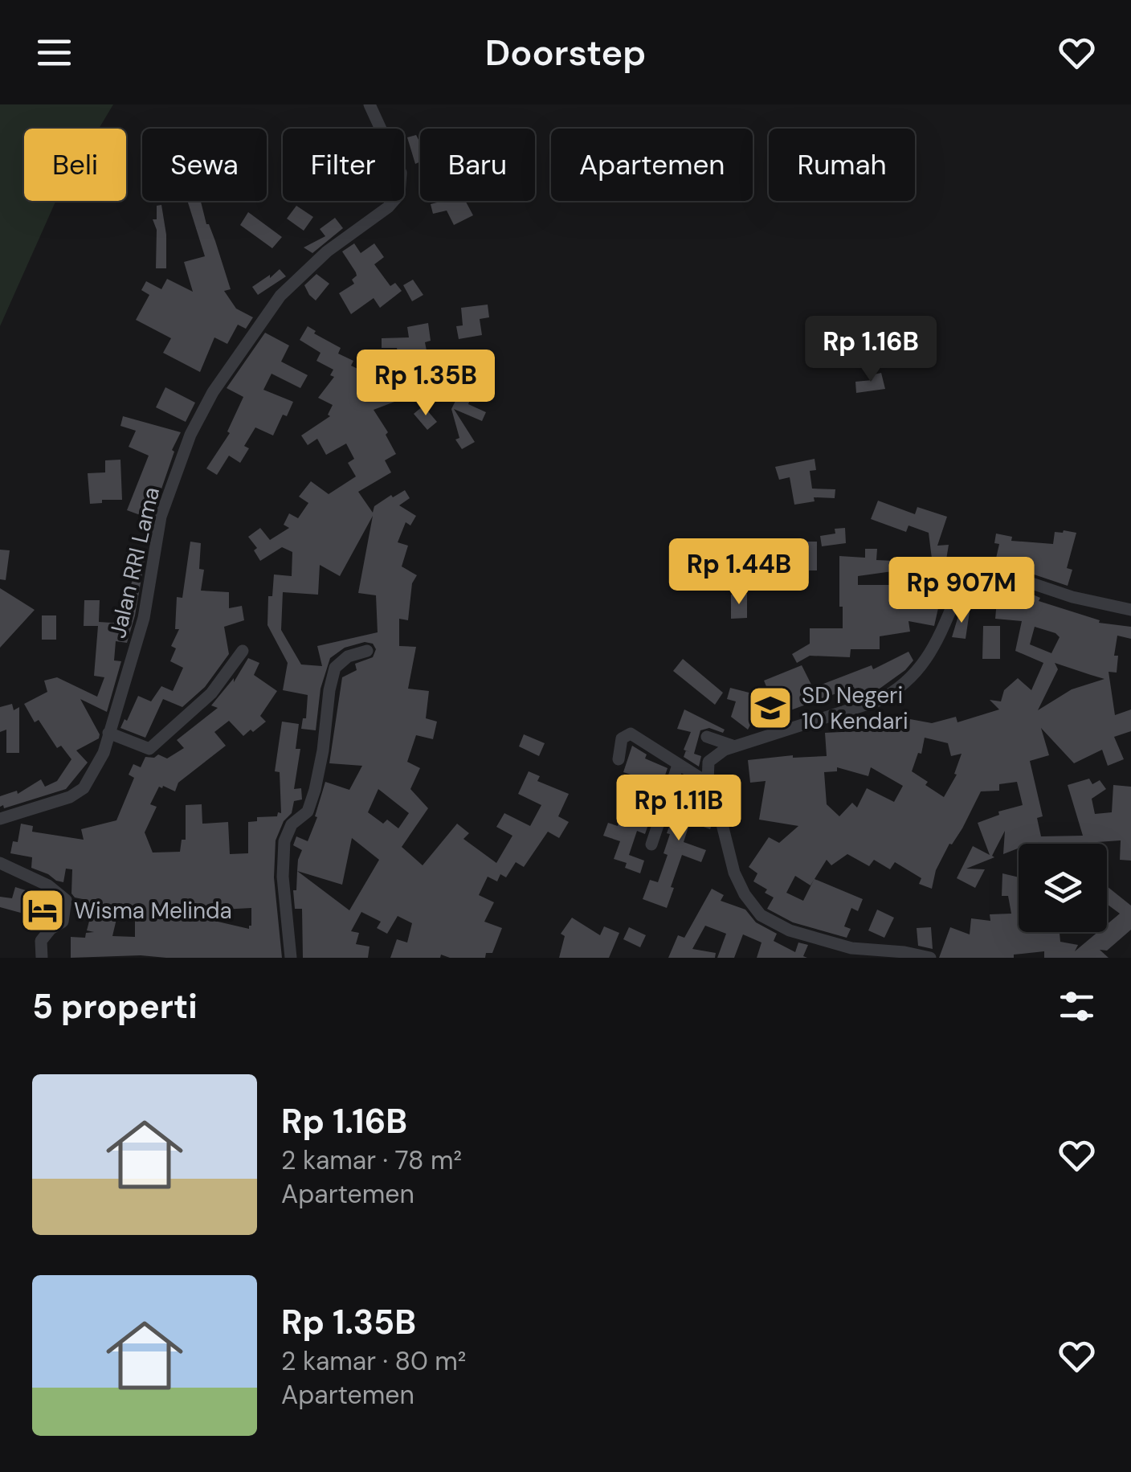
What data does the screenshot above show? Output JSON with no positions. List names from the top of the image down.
{
  "streets": {
    "street": ["Jalan RRI Lama"]
  },
  "places": {
    "school or university": ["SD Negeri 10 Kendari"],
    "hotel": ["Wisma Melinda"]
  },
  "page": {
    "header": "Doorstep",
    "chip": [
      "Beli",
      "Sewa",
      "Filter",
      "Baru",
      "Apartemen",
      "Rumah"
    ],
    "price": [
      "Rp 1.16B",
      "Rp 1.35B",
      "Rp 1.44B",
      "Rp 907M",
      "Rp 1.11B"
    ],
    "heading": "5 properti",
    "list": [
      {
        "name": "Rp 1.16B",
        "note": "2 kamar · 78 m² · Apartemen"
      },
      {
        "name": "Rp 1.35B",
        "note": "2 kamar · 80 m² · Apartemen"
      }
    ]
  }
}
